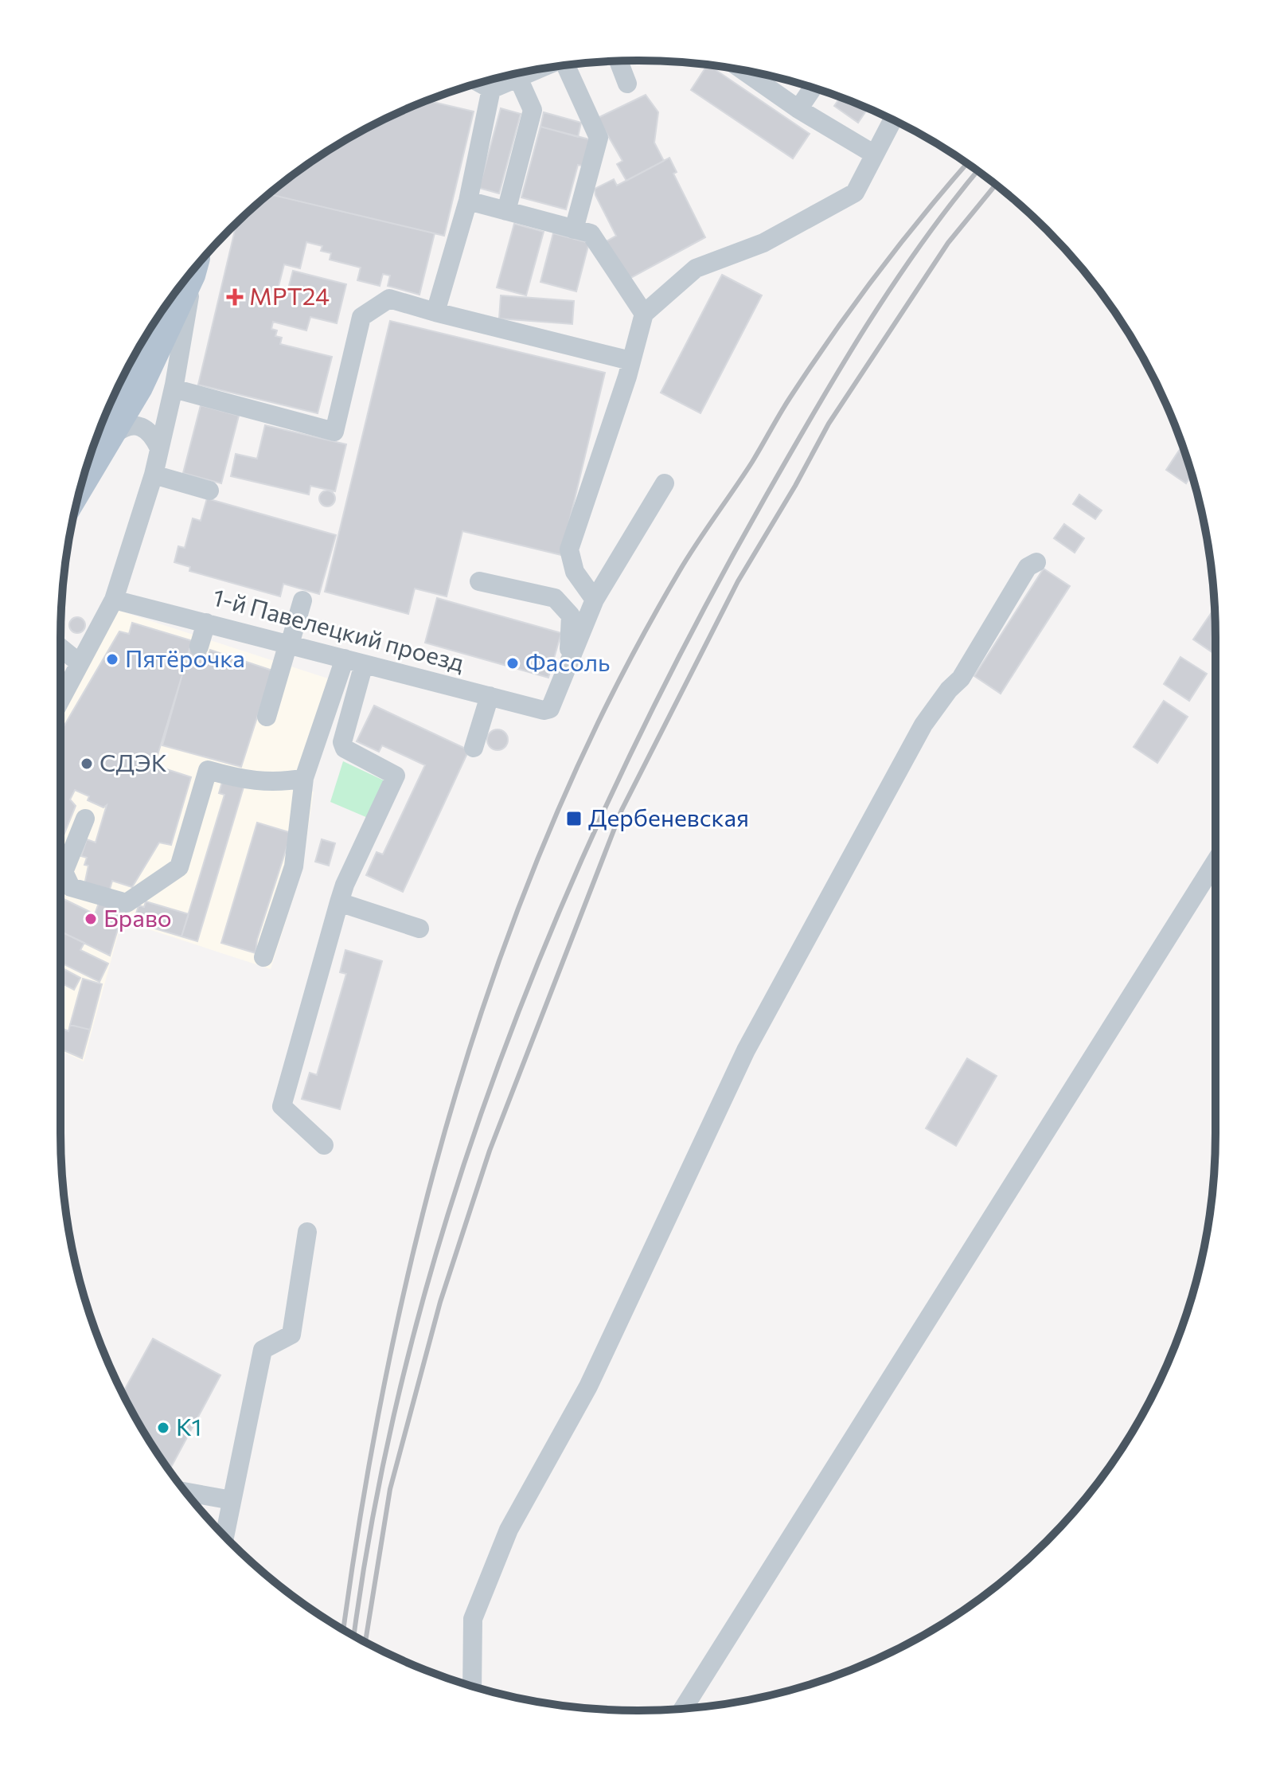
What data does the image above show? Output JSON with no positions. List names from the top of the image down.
{
  "streets": {
    "street": ["1-й Павелецкий проезд"]
  },
  "places": {
    "health": ["МРТ24"],
    "other": [
      "Пятёрочка",
      "Фасоль",
      "СДЭК",
      "Браво",
      "К1"
    ],
    "transit": ["Дербеневская"]
  }
}
